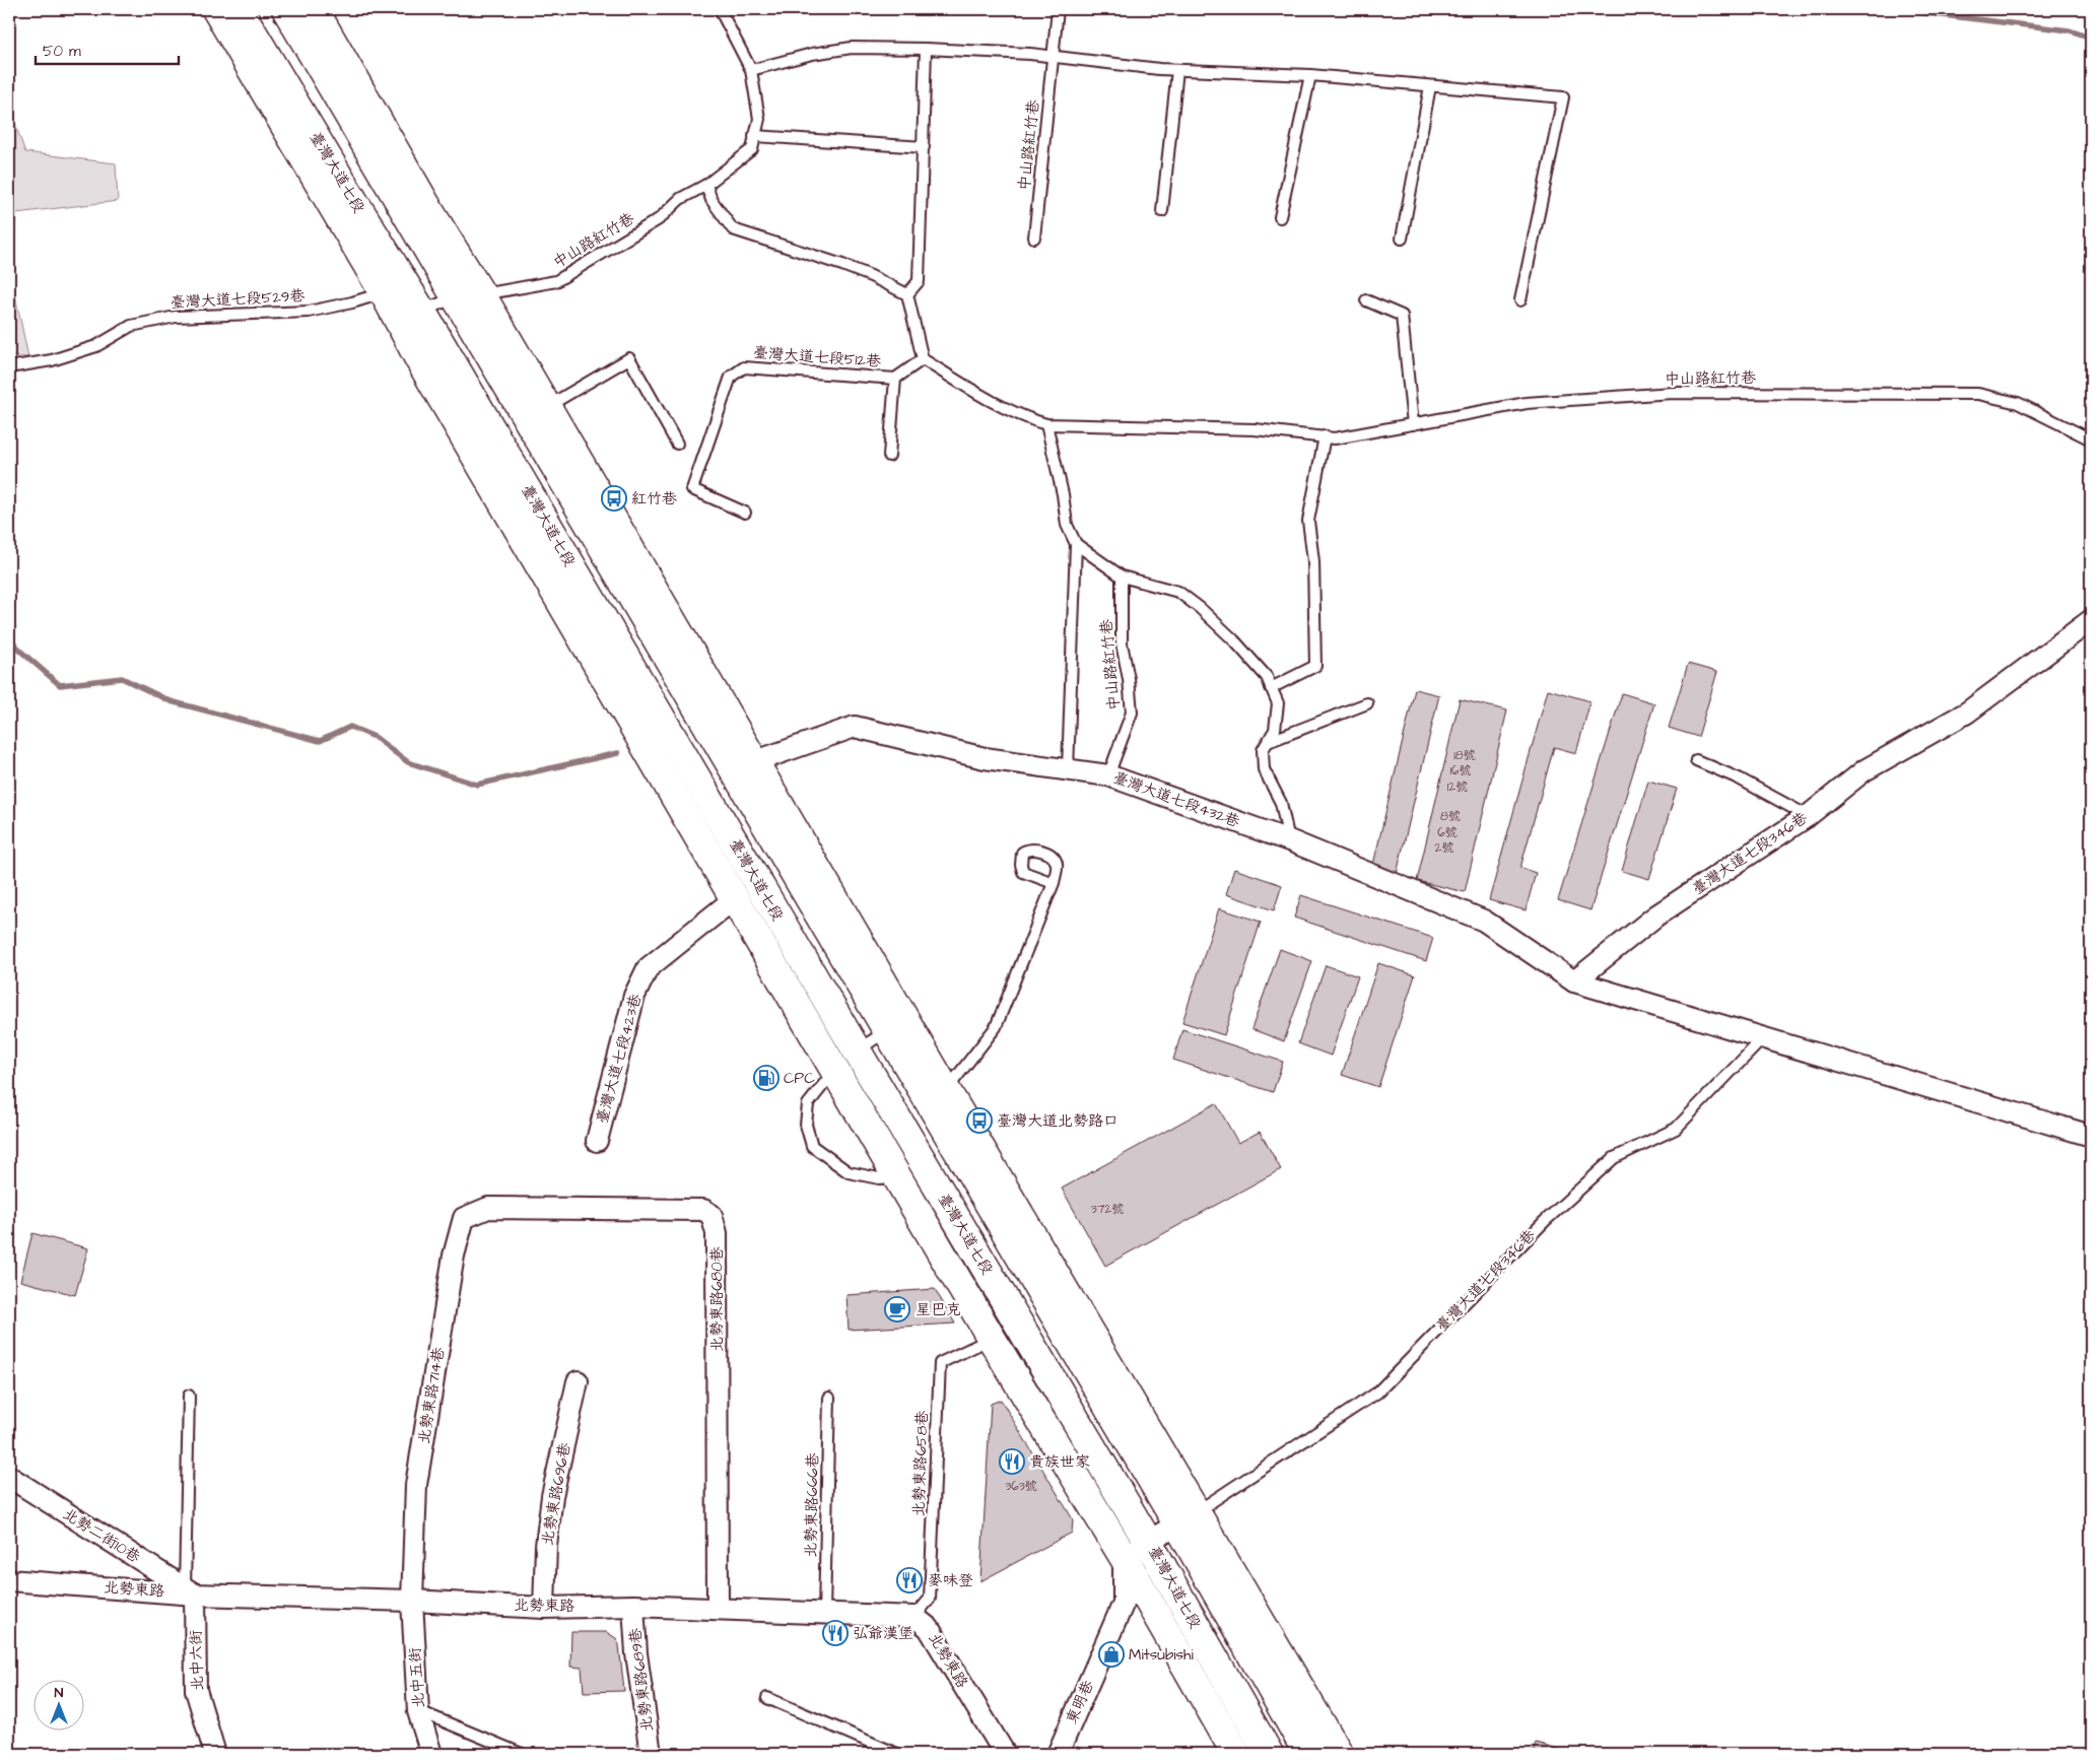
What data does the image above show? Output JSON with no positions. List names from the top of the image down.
{
  "streets": {
    "main road": ["臺灣大道七段"],
    "street": [
      "臺灣大道七段432巷",
      "臺灣大道七段346巷",
      "臺灣大道七段423巷",
      "北勢東路680巷",
      "北勢東路714巷",
      "北勢東路696巷",
      "北勢二街10巷",
      "北勢東路",
      "北中六街",
      "北中五街",
      "北勢東路689巷",
      "東明巷"
    ],
    "lane": [
      "中山路紅竹巷",
      "臺灣大道七段529巷",
      "臺灣大道七段512巷",
      "北勢東路658巷",
      "北勢東路666巷"
    ]
  },
  "crossings": [
    ["中山路紅竹巷", "臺灣大道七段"],
    ["中山路紅竹巷", "臺灣大道七段512巷"],
    ["中山路紅竹巷", "臺灣大道七段432巷"],
    ["臺灣大道七段", "臺灣大道七段529巷"],
    ["臺灣大道七段", "臺灣大道七段423巷"],
    ["臺灣大道七段", "北勢東路658巷"],
    ["臺灣大道七段", "東明巷"],
    ["臺灣大道七段432巷", "臺灣大道七段346巷"],
    ["北勢東路680巷", "北勢東路714巷"],
    ["北勢東路680巷", "北勢東路"],
    ["北勢東路714巷", "北勢東路"],
    ["北勢東路714巷", "北中五街"],
    ["北勢東路658巷", "北勢東路"],
    ["北勢東路696巷", "北勢東路"],
    ["北勢東路666巷", "北勢東路"],
    ["北勢二街10巷", "北勢東路"],
    ["北勢二街10巷", "北中六街"],
    ["北勢東路", "北中六街"],
    ["北勢東路", "北中五街"],
    ["北勢東路", "北勢東路689巷"]
  ],
  "places": {
    "bus stop": ["紅竹巷", "臺灣大道北勢路口"],
    "fuel station": ["CPC"],
    "cafe": ["星巴克"],
    "restaurant": ["貴族世家", "麥味登", "弘爺漢堡"],
    "shop": ["Mitsubishi"]
  },
  "house_numbers": [
    "18號",
    "16號",
    "12號",
    "8號",
    "6號",
    "2號",
    "372號",
    "363號"
  ],
  "scale_bar": "50 m",
  "north": "top"
}
